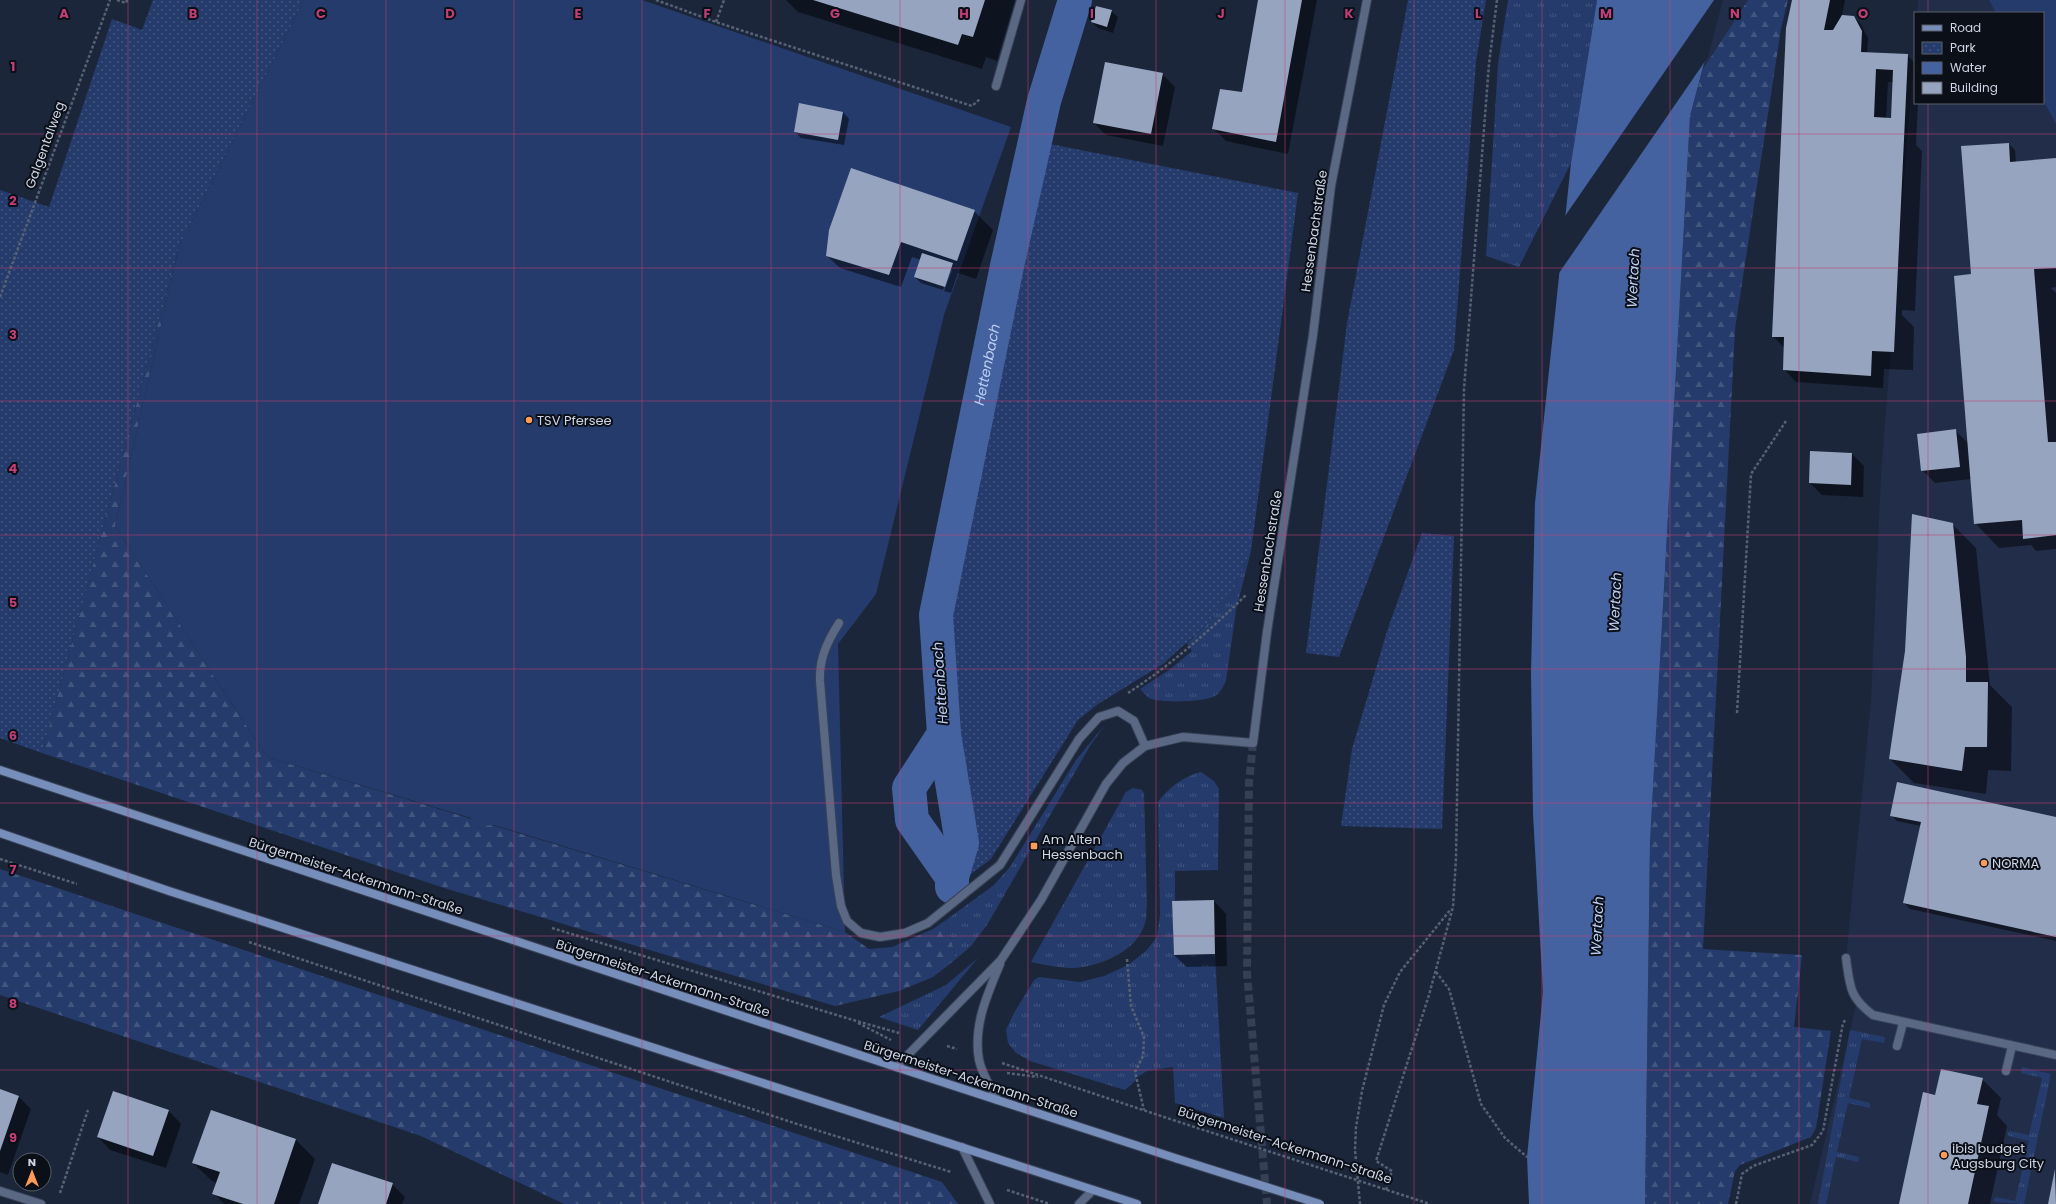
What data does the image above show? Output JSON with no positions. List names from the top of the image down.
{
  "streets": {
    "main road": ["Bürgermeister-Ackermann-Straße"],
    "street": ["Hessenbachstraße"],
    "path": ["Galgentalweg"]
  },
  "crossings": [
    ["Hessenbachstraße", "Bürgermeister-Ackermann-Straße"]
  ],
  "water": ["Wertach", "Hettenbach"],
  "places": {
    "other": ["TSV Pfersee", "NORMA", "ibis budget Augsburg City"],
    "transit": ["Am Alten Hessenbach"]
  },
  "legend": [
    "Road",
    "Park",
    "Water",
    "Building"
  ],
  "north": "top",
  "grid": {
    "columns": [
      "A",
      "B",
      "C",
      "D",
      "E",
      "F",
      "G",
      "H",
      "I",
      "J",
      "K",
      "L",
      "M",
      "N",
      "O"
    ],
    "rows": [
      "1",
      "2",
      "3",
      "4",
      "5",
      "6",
      "7",
      "8",
      "9"
    ]
  }
}
